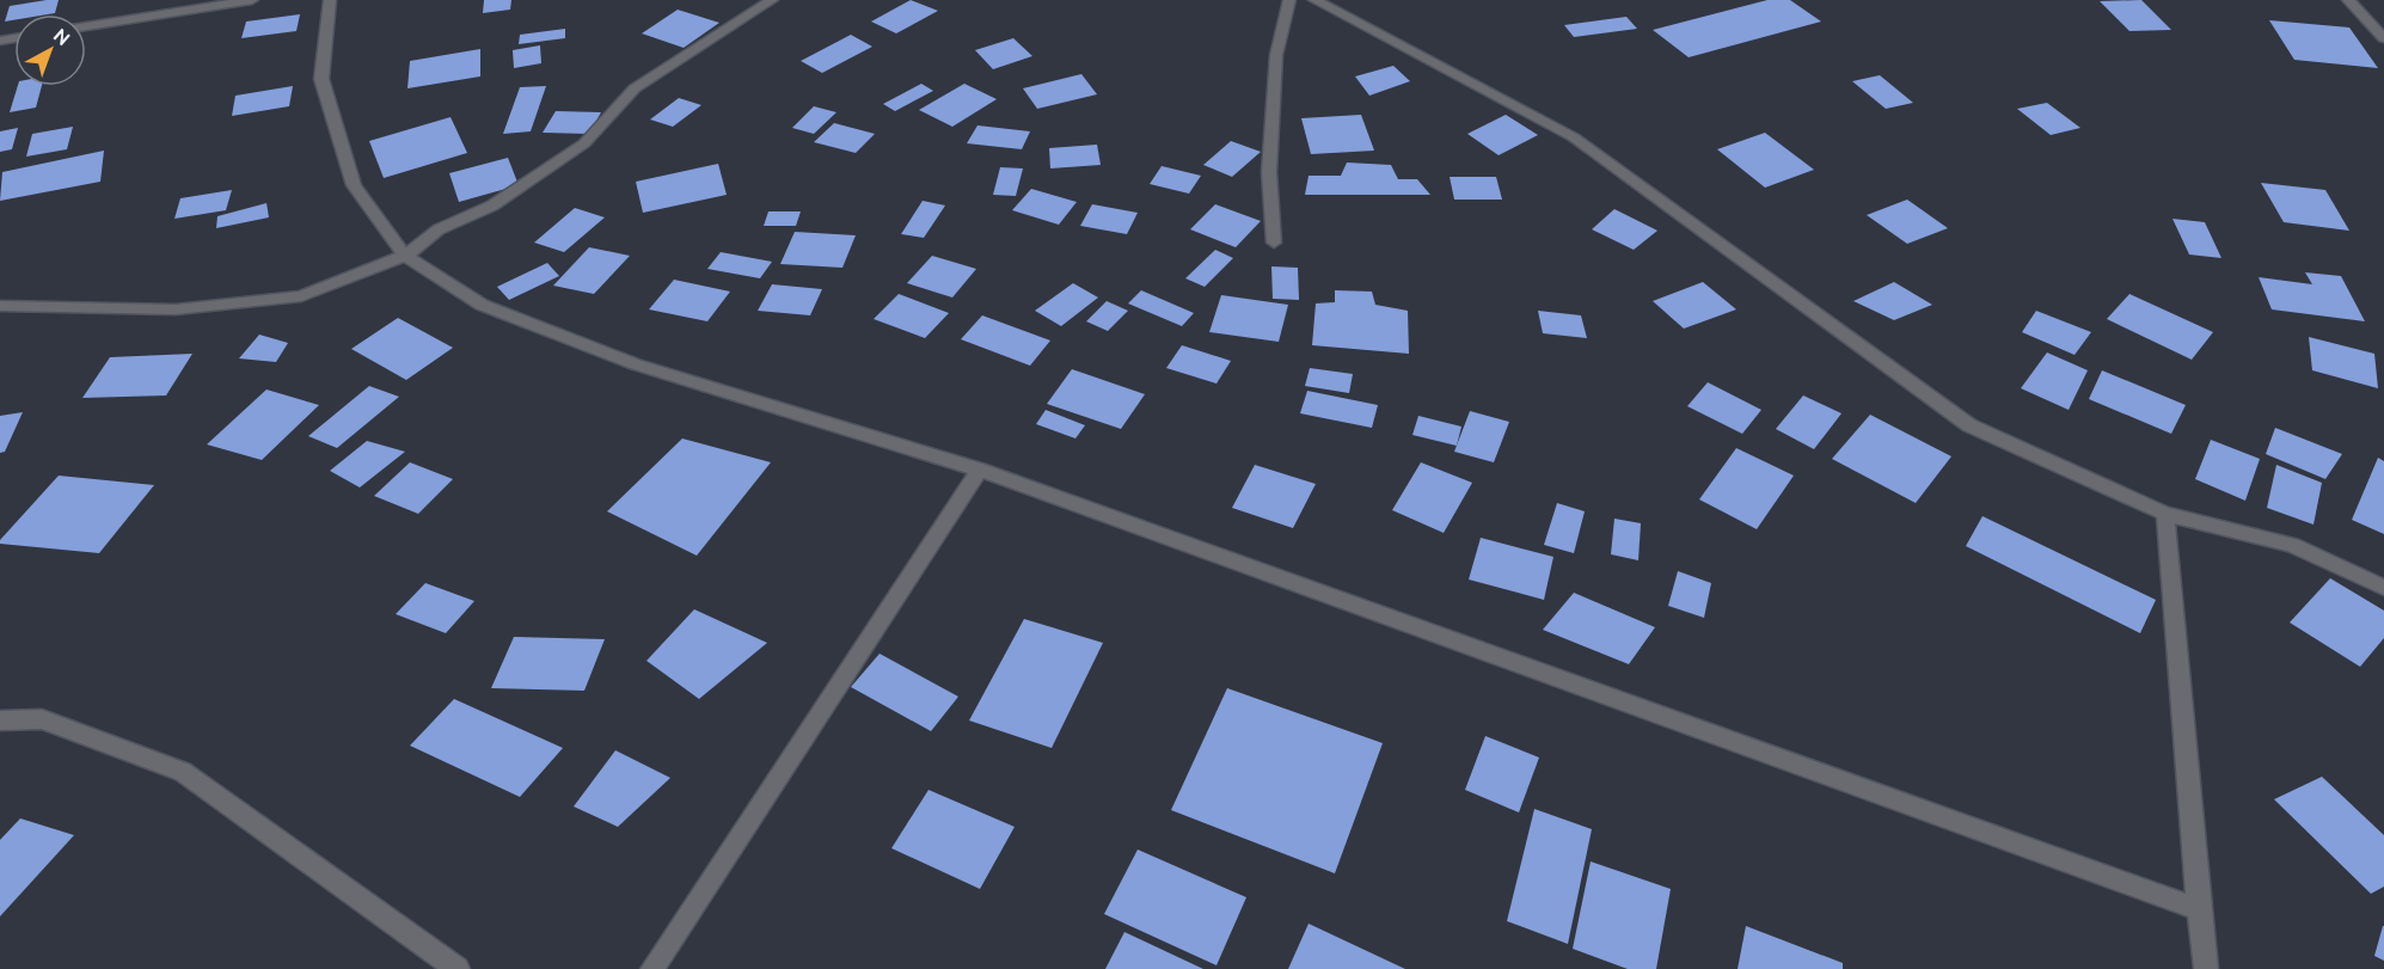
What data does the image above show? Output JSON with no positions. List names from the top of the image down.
{
  "north": "top right"
}
